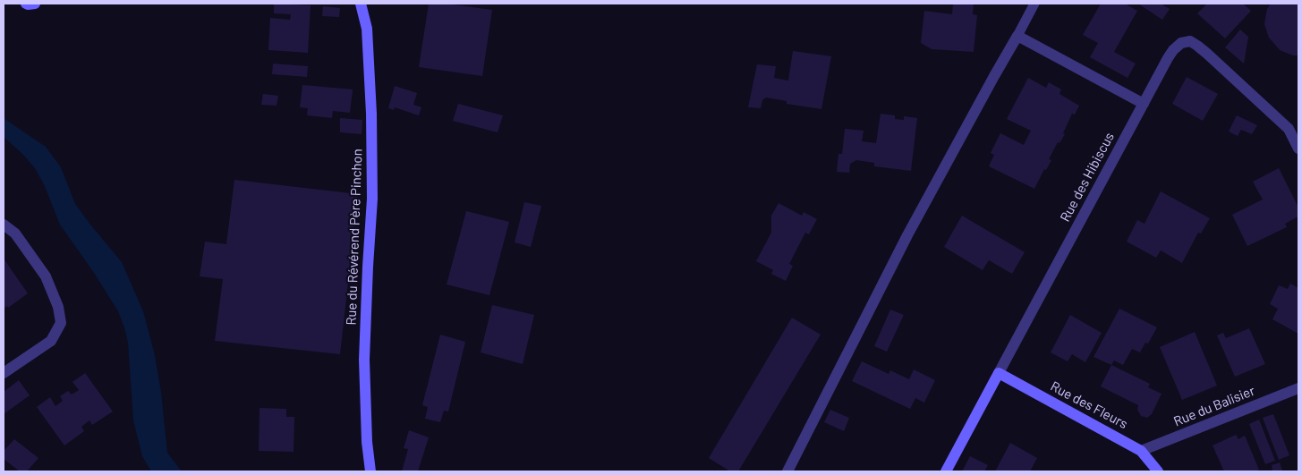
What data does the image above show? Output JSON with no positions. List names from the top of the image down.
{
  "streets": {
    "main road": ["Rue des Hibiscus", "Rue du Révérend Père Pinchon", "Rue des Fleurs"],
    "street": ["Rue du Balisier"]
  },
  "crossings": [
    ["Rue des Hibiscus", "Rue des Fleurs"],
    ["Rue des Fleurs", "Rue du Balisier"]
  ]
}
